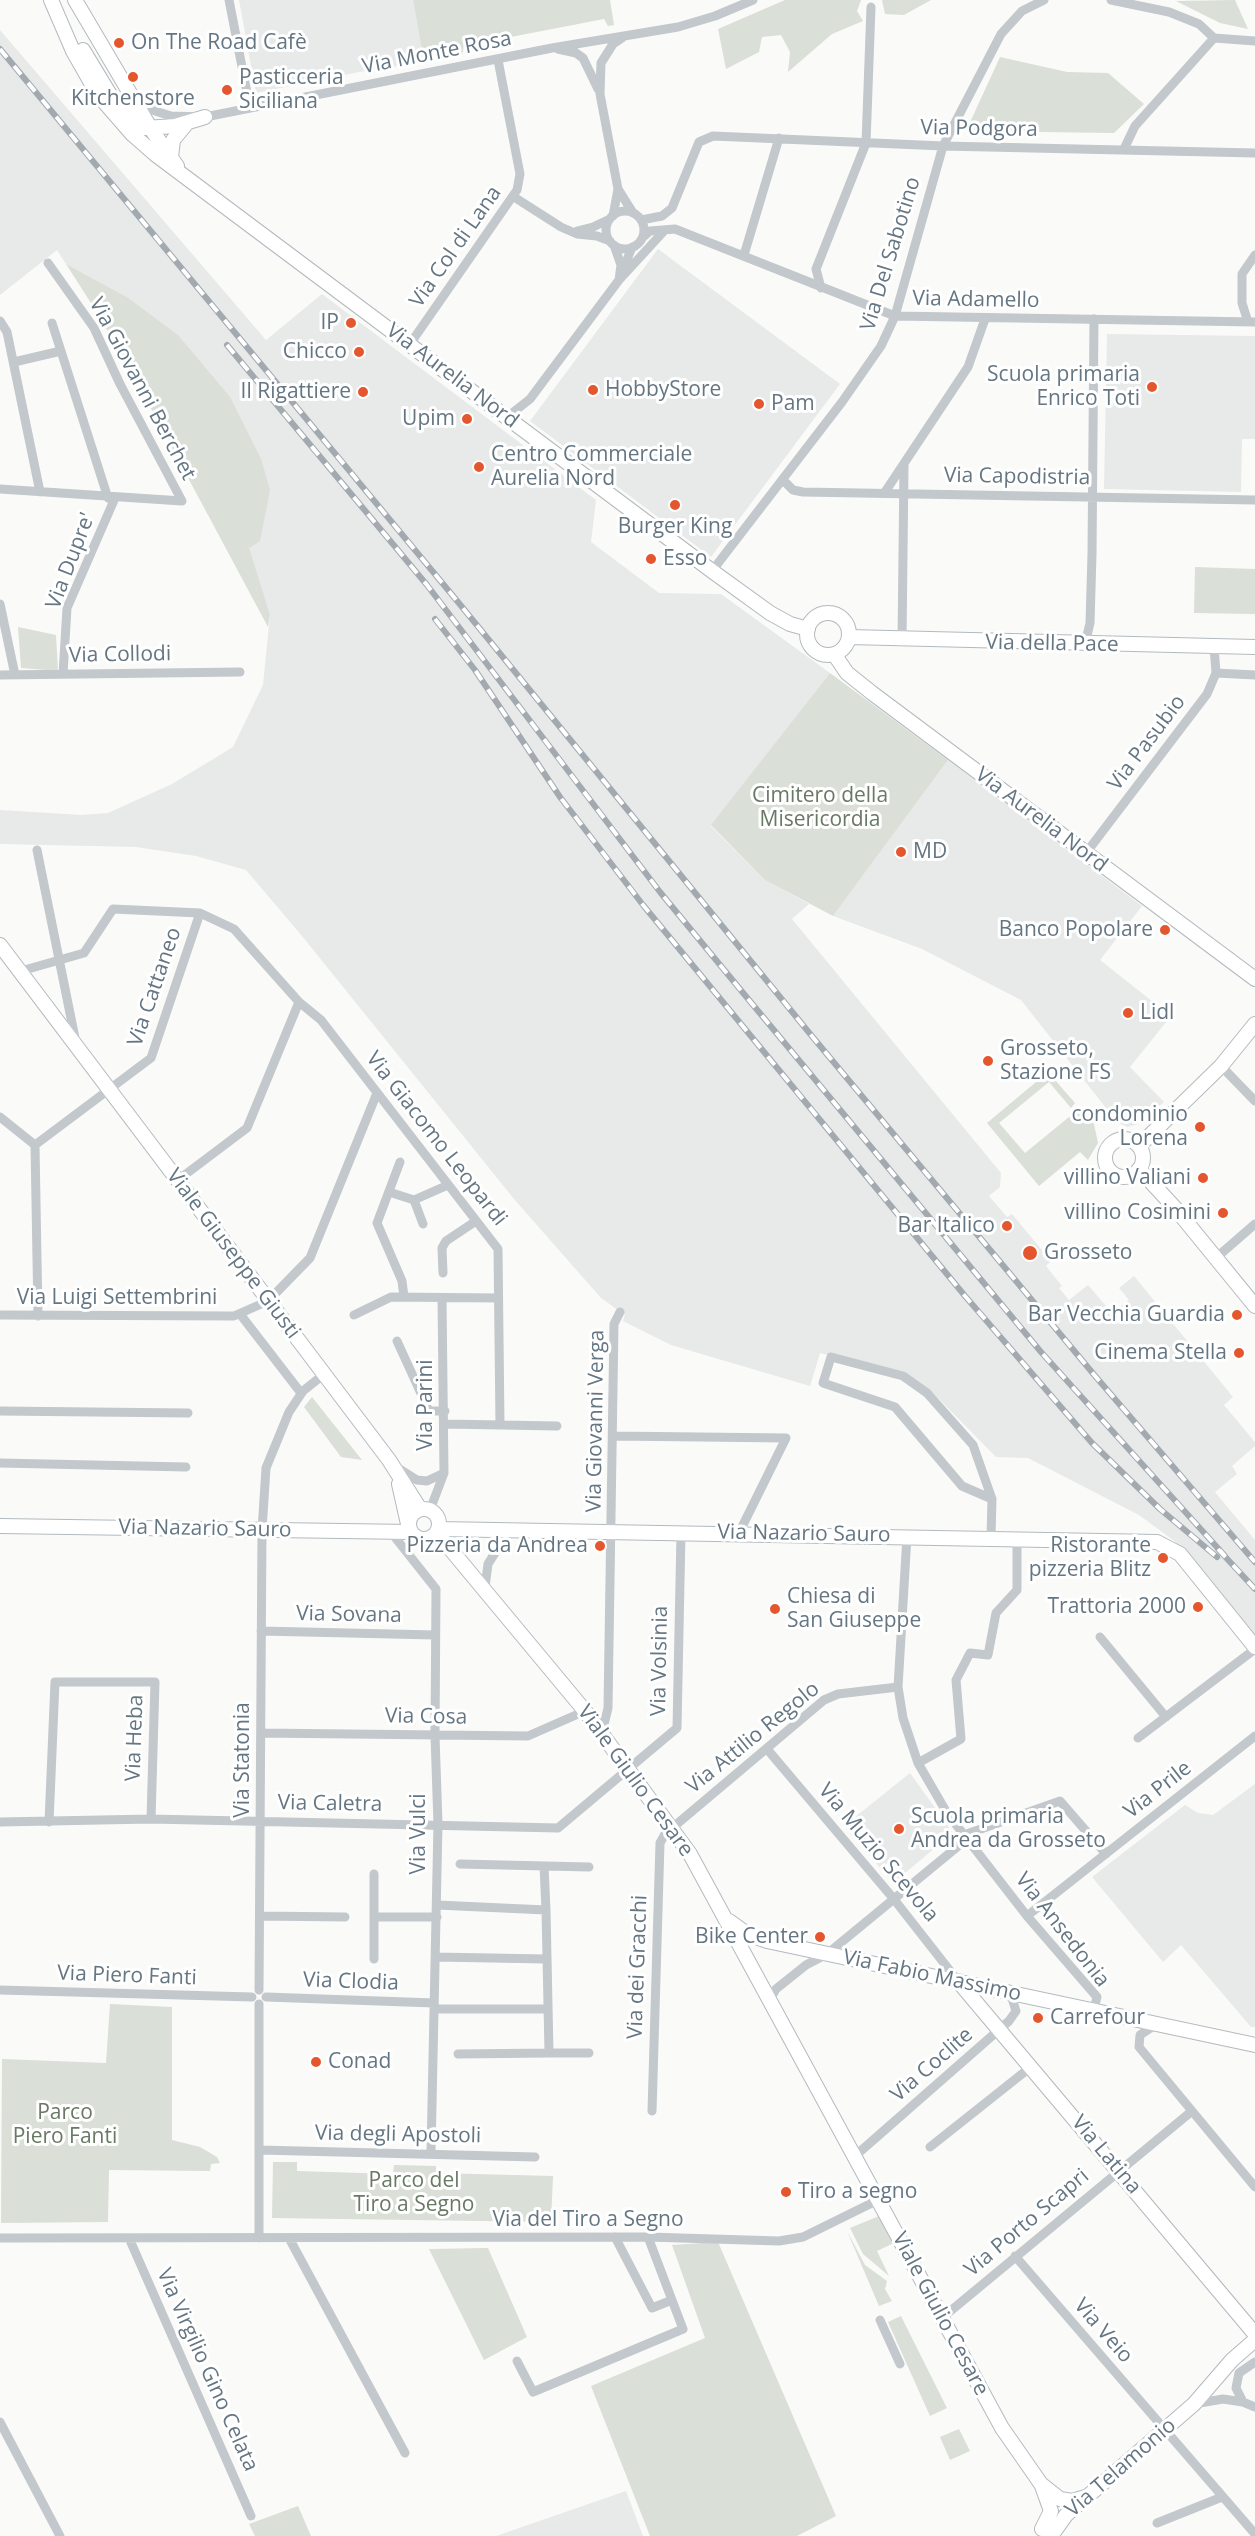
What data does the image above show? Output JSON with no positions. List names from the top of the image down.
{
  "streets": {
    "main road": [
      "Via Aurelia Nord",
      "Via della Pace",
      "Viale Giuseppe Giusti",
      "Via Nazario Sauro",
      "Viale Giulio Cesare",
      "Via Fabio Massimo",
      "Via Latina",
      "Via Telamonio"
    ],
    "street": [
      "Via Monte Rosa",
      "Via Podgora",
      "Via Col di Lana",
      "Via Del Sabotino",
      "Via Adamello",
      "Via Giovanni Berchet",
      "Via Capodistria",
      "Via Dupre'",
      "Via Collodi",
      "Via Pasubio",
      "Via Cattaneo",
      "Via Giacomo Leopardi",
      "Via Luigi Settembrini",
      "Via Parini",
      "Via Giovanni Verga",
      "Via Sovana",
      "Via Volsinia",
      "Via Cosa",
      "Via Heba",
      "Via Attilio Regolo",
      "Via Statonia",
      "Via Prile",
      "Via Caletra",
      "Via Vulci",
      "Via Muzio Scevola",
      "Via Ansedonia",
      "Via dei Gracchi",
      "Via Piero Fanti",
      "Via Clodia",
      "Via Coclite",
      "Via degli Apostoli",
      "Via del Tiro a Segno",
      "Via Porto Scapri",
      "Via Veio",
      "Via Virgilio Gino Celata"
    ]
  },
  "crossings": [
    ["Via Monte Rosa", "Via Col di Lana"],
    ["Via Monte Rosa", "Via Aurelia Nord"],
    ["Via Podgora", "Via Del Sabotino"],
    ["Via Col di Lana", "Via Aurelia Nord"],
    ["Via Del Sabotino", "Via Adamello"],
    ["Via Del Sabotino", "Via Aurelia Nord"],
    ["Via Del Sabotino", "Via Capodistria"],
    ["Via Aurelia Nord", "Via della Pace"],
    ["Via Aurelia Nord", "Via Pasubio"],
    ["Via Giovanni Berchet", "Via Dupre'"],
    ["Via Dupre'", "Via Collodi"],
    ["Via Cattaneo", "Via Giacomo Leopardi"],
    ["Via Cattaneo", "Viale Giuseppe Giusti"],
    ["Via Giacomo Leopardi", "Via Luigi Settembrini"],
    ["Viale Giuseppe Giusti", "Via Luigi Settembrini"],
    ["Viale Giuseppe Giusti", "Via Parini"],
    ["Viale Giuseppe Giusti", "Via Nazario Sauro"],
    ["Viale Giuseppe Giusti", "Via Statonia"],
    ["Viale Giuseppe Giusti", "Viale Giulio Cesare"],
    ["Via Parini", "Via Nazario Sauro"],
    ["Via Parini", "Viale Giulio Cesare"],
    ["Via Giovanni Verga", "Via Nazario Sauro"],
    ["Via Giovanni Verga", "Viale Giulio Cesare"],
    ["Via Nazario Sauro", "Via Volsinia"],
    ["Via Nazario Sauro", "Via Statonia"],
    ["Via Nazario Sauro", "Viale Giulio Cesare"],
    ["Via Nazario Sauro", "Via Vulci"],
    ["Via Nazario Sauro", "Via Ansedonia"],
    ["Via Sovana", "Via Statonia"],
    ["Via Sovana", "Via Vulci"],
    ["Via Volsinia", "Viale Giulio Cesare"],
    ["Via Volsinia", "Via Caletra"],
    ["Via Cosa", "Via Statonia"],
    ["Via Cosa", "Viale Giulio Cesare"],
    ["Via Cosa", "Via Vulci"],
    ["Via Heba", "Via Caletra"],
    ["Via Attilio Regolo", "Viale Giulio Cesare"],
    ["Via Attilio Regolo", "Via Muzio Scevola"],
    ["Via Attilio Regolo", "Via Ansedonia"],
    ["Via Attilio Regolo", "Via dei Gracchi"],
    ["Via Statonia", "Via Caletra"],
    ["Via Statonia", "Via Piero Fanti"],
    ["Via Statonia", "Via Clodia"],
    ["Via Statonia", "Via degli Apostoli"],
    ["Via Statonia", "Via del Tiro a Segno"],
    ["Viale Giulio Cesare", "Via Caletra"],
    ["Viale Giulio Cesare", "Via dei Gracchi"],
    ["Viale Giulio Cesare", "Via Fabio Massimo"],
    ["Viale Giulio Cesare", "Via Coclite"],
    ["Viale Giulio Cesare", "Via del Tiro a Segno"],
    ["Viale Giulio Cesare", "Via Porto Scapri"],
    ["Viale Giulio Cesare", "Via Telamonio"],
    ["Via Prile", "Via Ansedonia"],
    ["Via Caletra", "Via Vulci"],
    ["Via Vulci", "Via Clodia"],
    ["Via Vulci", "Via degli Apostoli"],
    ["Via Muzio Scevola", "Via Fabio Massimo"],
    ["Via Muzio Scevola", "Via Latina"],
    ["Via Ansedonia", "Via Fabio Massimo"],
    ["Via Piero Fanti", "Via Clodia"],
    ["Via Fabio Massimo", "Via Coclite"],
    ["Via Fabio Massimo", "Via Latina"],
    ["Via Coclite", "Via Latina"],
    ["Via Latina", "Via Porto Scapri"],
    ["Via del Tiro a Segno", "Via Virgilio Gino Celata"],
    ["Via Porto Scapri", "Via Veio"],
    ["Via Veio", "Via Telamonio"]
  ],
  "parks": ["Cimitero della Misericordia", "Parco Piero Fanti", "Parco del Tiro a Segno"],
  "places": [
    "On The Road Cafè",
    "Kitchenstore",
    "Pasticceria Siciliana",
    "IP",
    "Chicco",
    "Scuola primaria Enrico Toti",
    "HobbyStore",
    "Il Rigattiere",
    "Pam",
    "Upim",
    "Centro Commerciale Aurelia Nord",
    "Burger King",
    "Esso",
    "MD",
    "Banco Popolare",
    "Lidl",
    "Grosseto, Stazione FS",
    "condominio Lorena",
    "villino Valiani",
    "villino Cosimini",
    "Bar Italico",
    "Grosseto",
    "Bar Vecchia Guardia",
    "Cinema Stella",
    "Pizzeria da Andrea",
    "Ristorante pizzeria Blitz",
    "Trattoria 2000",
    "Chiesa di San Giuseppe",
    "Scuola primaria Andrea da Grosseto",
    "Bike Center",
    "Carrefour",
    "Conad",
    "Tiro a segno"
  ]
}
